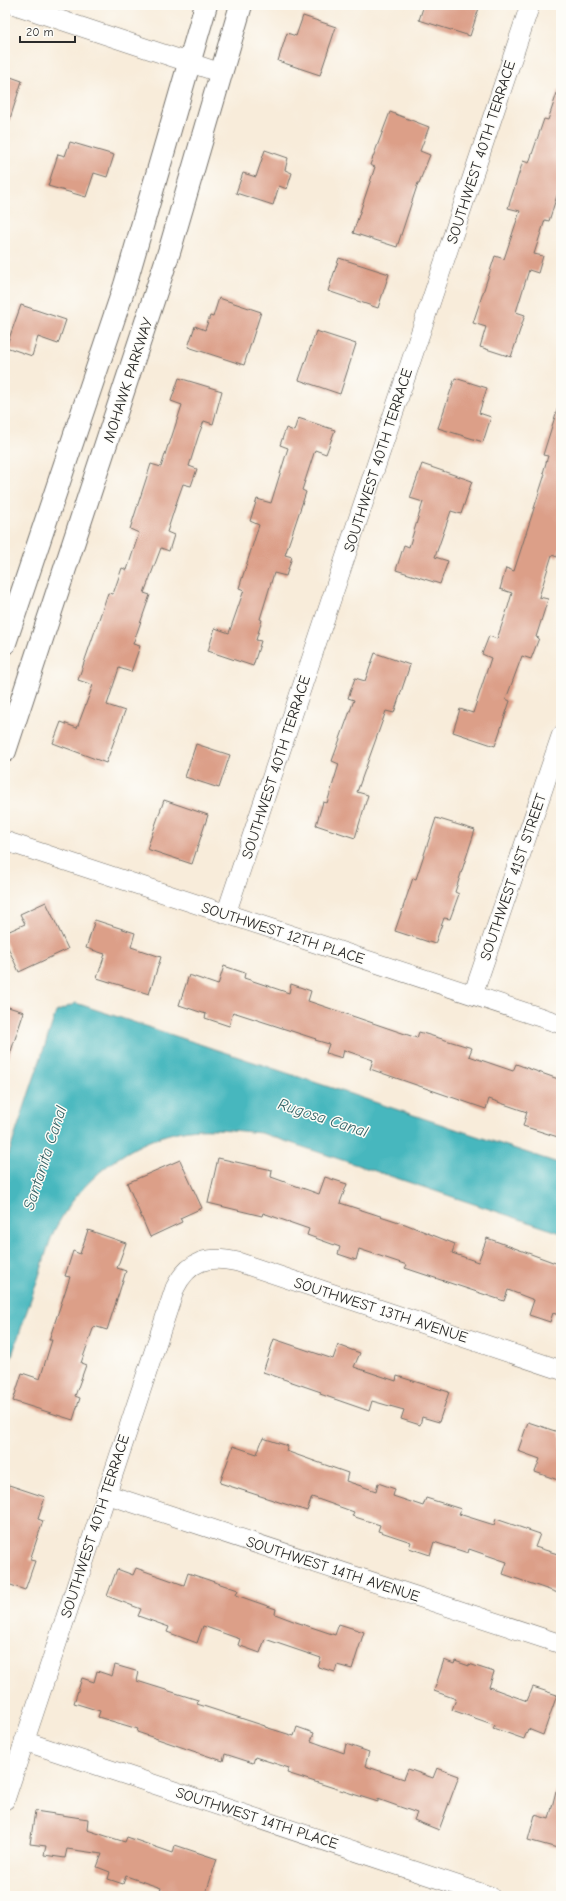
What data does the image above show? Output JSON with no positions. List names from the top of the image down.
{
  "streets": {
    "street": [
      "SOUTHWEST 40TH TERRACE",
      "MOHAWK PARKWAY",
      "SOUTHWEST 41ST STREET",
      "SOUTHWEST 12TH PLACE",
      "SOUTHWEST 13TH AVENUE",
      "SOUTHWEST 14TH AVENUE",
      "SOUTHWEST 14TH PLACE"
    ]
  },
  "crossings": [
    ["SOUTHWEST 40TH TERRACE", "SOUTHWEST 12TH PLACE"],
    ["SOUTHWEST 40TH TERRACE", "SOUTHWEST 13TH AVENUE"],
    ["SOUTHWEST 40TH TERRACE", "SOUTHWEST 14TH AVENUE"],
    ["SOUTHWEST 40TH TERRACE", "SOUTHWEST 14TH PLACE"],
    ["SOUTHWEST 41ST STREET", "SOUTHWEST 12TH PLACE"]
  ],
  "water": ["Rugosa Canal", "Santanita Canal"],
  "scale_bar": "20 m"
}
